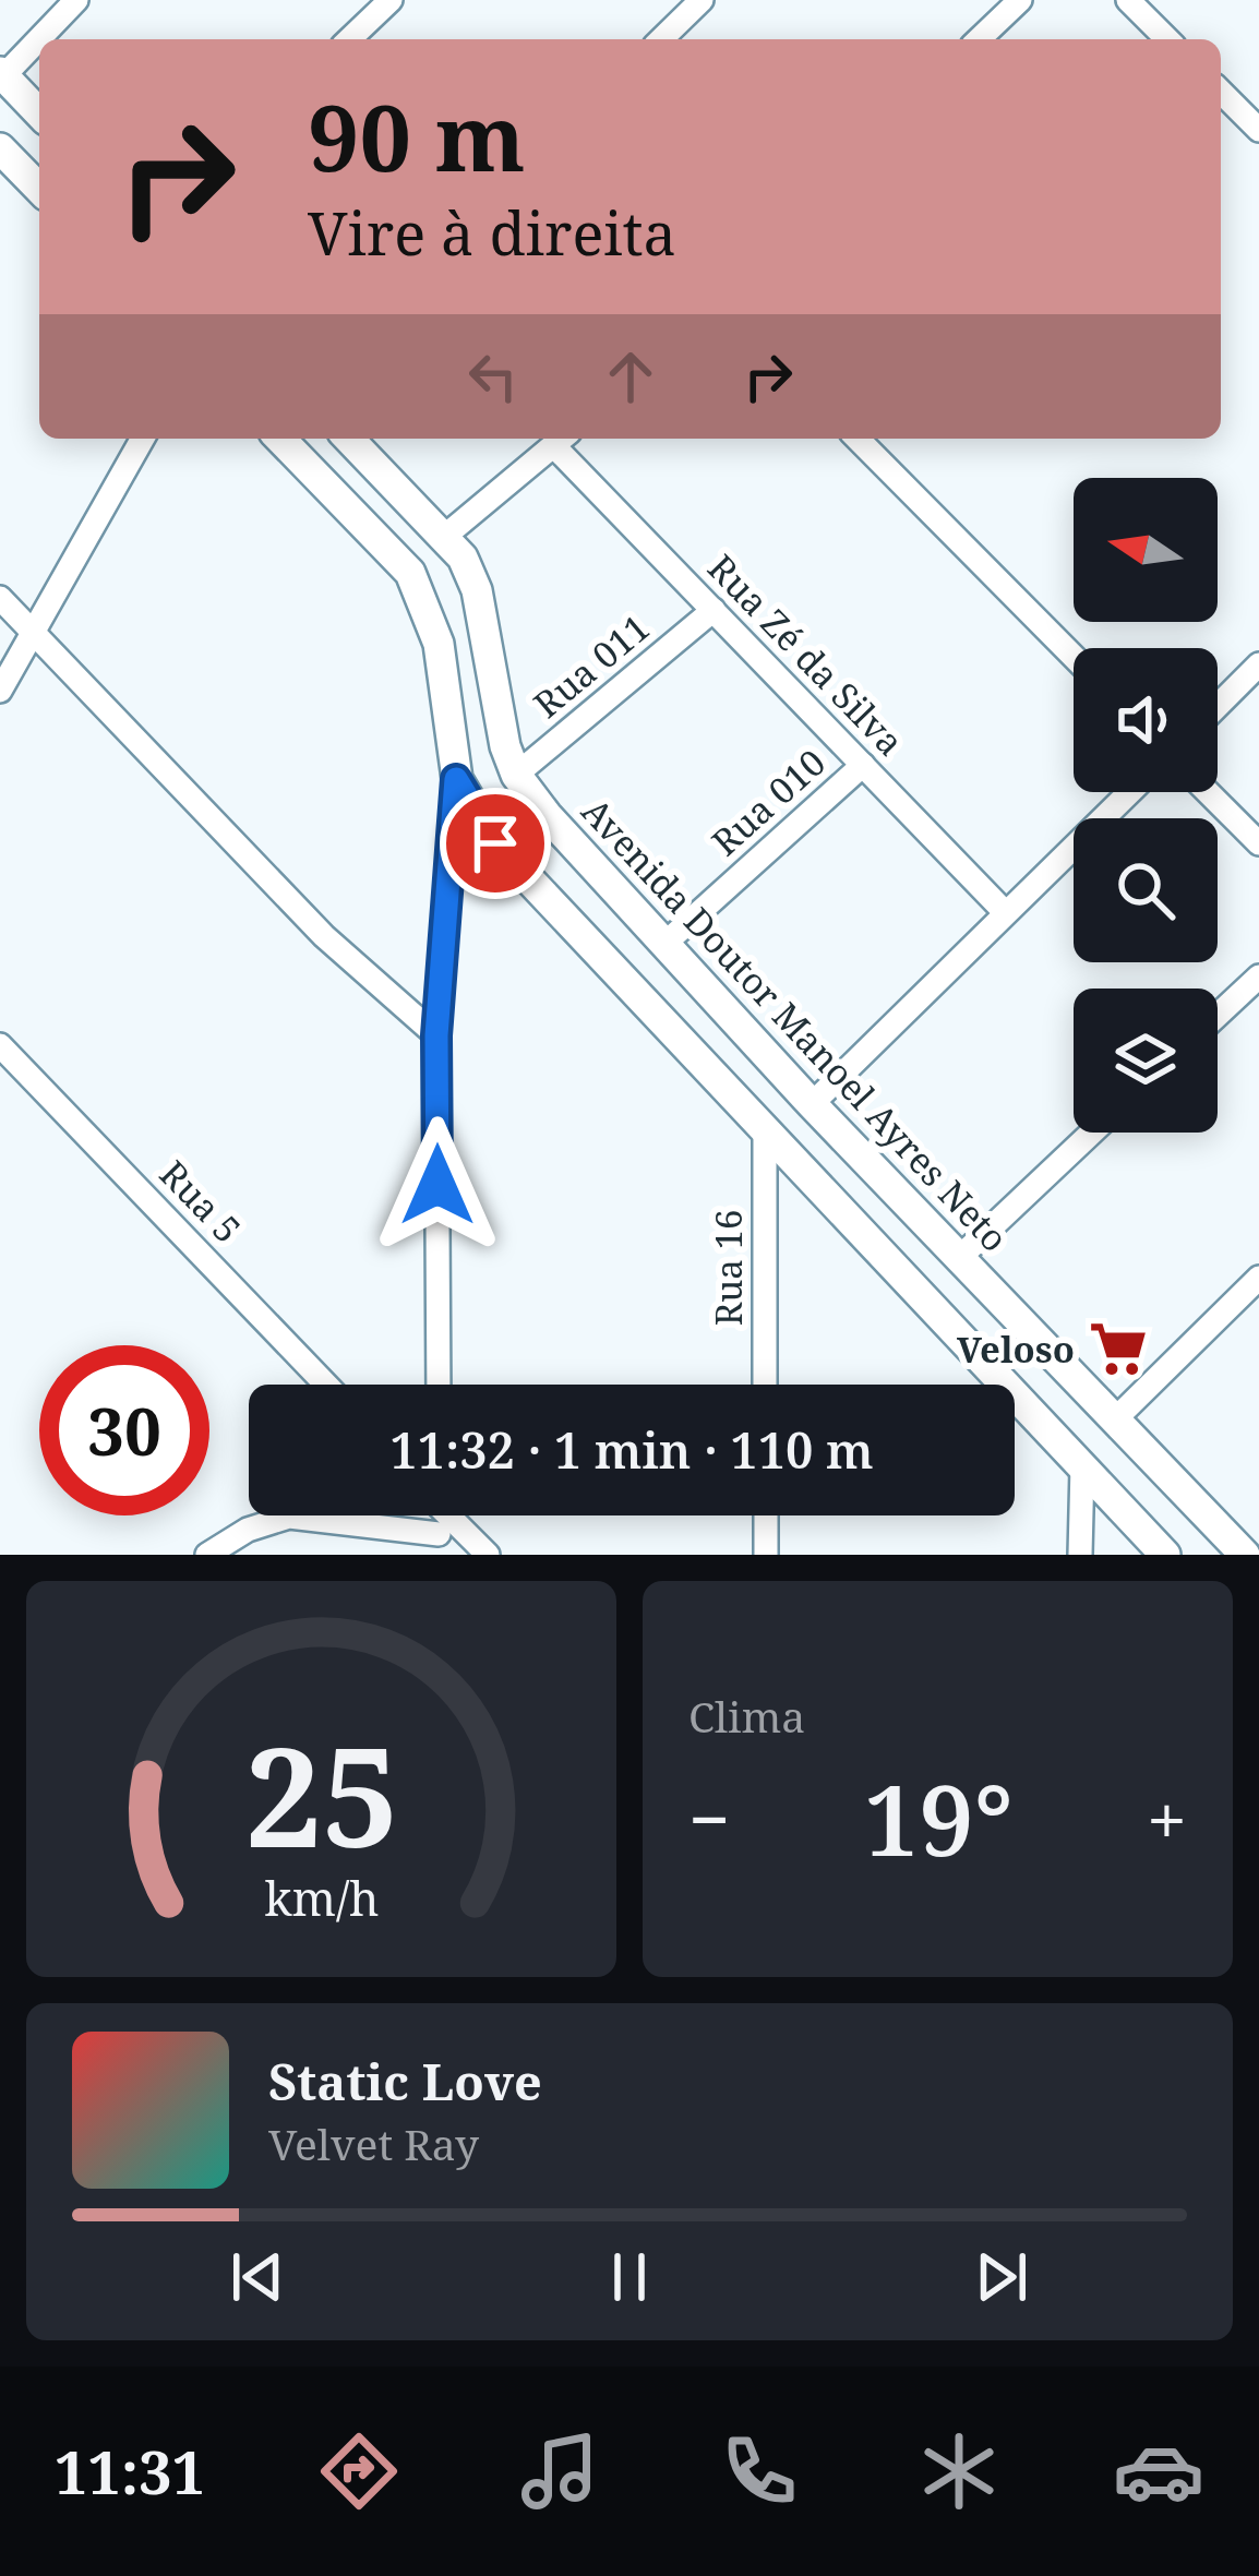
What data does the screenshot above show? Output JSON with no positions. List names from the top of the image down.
{
  "streets": {
    "street": [
      "Rua Zé da Silva",
      "Rua 011",
      "Rua 010",
      "Avenida Doutor Manoel Ayres Neto",
      "Rua 5",
      "Rua 16"
    ]
  },
  "crossings": [
    ["Rua Zé da Silva", "Rua 011"],
    ["Rua Zé da Silva", "Rua 010"],
    ["Rua 011", "Avenida Doutor Manoel Ayres Neto"],
    ["Rua 010", "Avenida Doutor Manoel Ayres Neto"]
  ],
  "places": {
    "supermarket": ["Veloso"]
  },
  "north": "left",
  "page": {
    "turn": ["90 m", "Vire à direita"],
    "limit": "30",
    "trip": "11:32 · 1 min · 110 m",
    "tile": "Clima",
    "heat": ["−", "19°", "+"],
    "song": ["Static Love", "Velvet Ray"],
    "tabs": "11:31",
    "gauge": ["25", "km/h"]
  }
}
